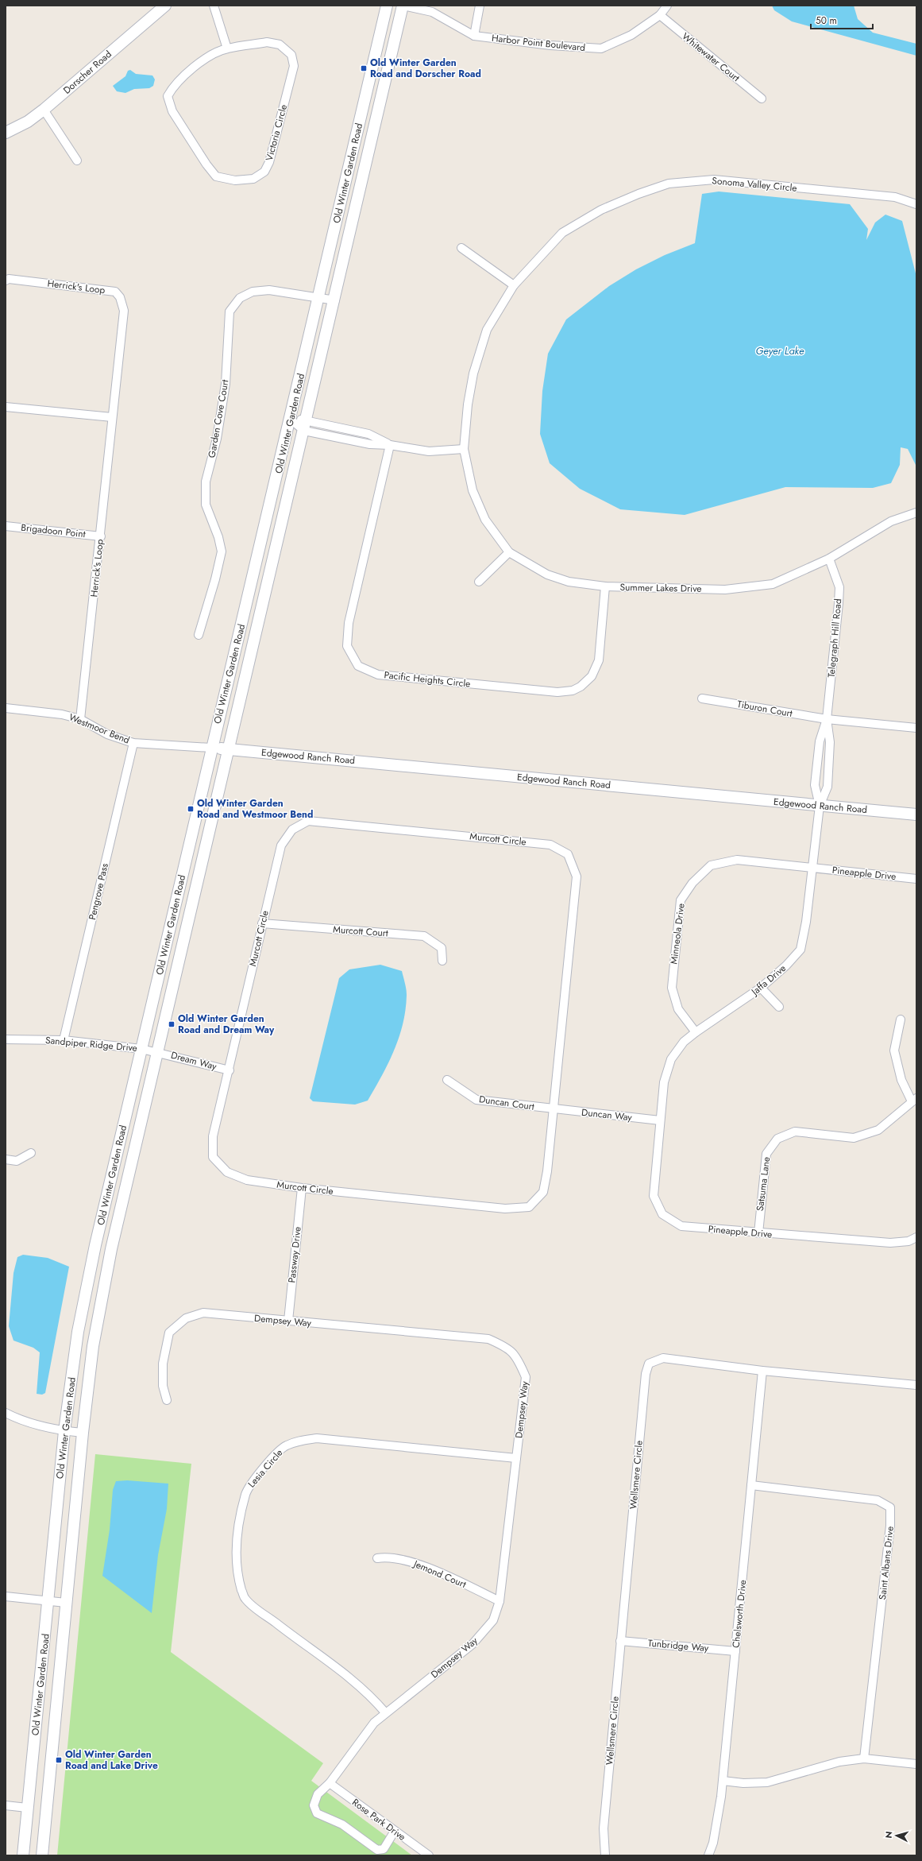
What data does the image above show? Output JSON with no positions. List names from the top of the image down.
{
  "streets": {
    "main road": ["Dorscher Road", "Old Winter Garden Road", "Edgewood Ranch Road"],
    "street": [
      "Harbor Point Boulevard",
      "Whitewater Court",
      "Victoria Circle",
      "Sonoma Valley Circle",
      "Herrick's Loop",
      "Garden Cove Court",
      "Brigadoon Point",
      "Summer Lakes Drive",
      "Telegraph Hill Road",
      "Pacific Heights Circle",
      "Tiburon Court",
      "Westmoor Bend",
      "Murcott Circle",
      "Pineapple Drive",
      "Pengrove Pass",
      "Murcott Court",
      "Minneola Drive",
      "Jaffa Drive",
      "Sandpiper Ridge Drive",
      "Dream Way",
      "Duncan Court",
      "Duncan Way",
      "Satsuma Lane",
      "Passway Drive",
      "Dempsey Way",
      "Lesia Circle",
      "Wellsmere Circle",
      "Saint Albans Drive",
      "Jemond Court",
      "Chelsworth Drive",
      "Tunbridge Way",
      "Rose Park Drive"
    ]
  },
  "crossings": [
    ["Harbor Point Boulevard", "Whitewater Court"],
    ["Harbor Point Boulevard", "Old Winter Garden Road"],
    ["Old Winter Garden Road", "Garden Cove Court"],
    ["Old Winter Garden Road", "Westmoor Bend"],
    ["Old Winter Garden Road", "Edgewood Ranch Road"],
    ["Old Winter Garden Road", "Sandpiper Ridge Drive"],
    ["Old Winter Garden Road", "Dream Way"],
    ["Sonoma Valley Circle", "Summer Lakes Drive"],
    ["Herrick's Loop", "Brigadoon Point"],
    ["Herrick's Loop", "Westmoor Bend"],
    ["Summer Lakes Drive", "Telegraph Hill Road"],
    ["Summer Lakes Drive", "Pacific Heights Circle"],
    ["Telegraph Hill Road", "Tiburon Court"],
    ["Telegraph Hill Road", "Edgewood Ranch Road"],
    ["Telegraph Hill Road", "Jaffa Drive"],
    ["Westmoor Bend", "Edgewood Ranch Road"],
    ["Westmoor Bend", "Pengrove Pass"],
    ["Edgewood Ranch Road", "Jaffa Drive"],
    ["Murcott Circle", "Murcott Court"],
    ["Murcott Circle", "Dream Way"],
    ["Murcott Circle", "Duncan Court"],
    ["Murcott Circle", "Duncan Way"],
    ["Murcott Circle", "Passway Drive"],
    ["Pineapple Drive", "Minneola Drive"],
    ["Pineapple Drive", "Jaffa Drive"],
    ["Pineapple Drive", "Duncan Way"],
    ["Pineapple Drive", "Satsuma Lane"],
    ["Pengrove Pass", "Sandpiper Ridge Drive"],
    ["Minneola Drive", "Jaffa Drive"],
    ["Jaffa Drive", "Duncan Way"],
    ["Sandpiper Ridge Drive", "Dream Way"],
    ["Duncan Court", "Duncan Way"],
    ["Passway Drive", "Dempsey Way"],
    ["Dempsey Way", "Lesia Circle"],
    ["Dempsey Way", "Jemond Court"],
    ["Dempsey Way", "Rose Park Drive"],
    ["Wellsmere Circle", "Chelsworth Drive"],
    ["Wellsmere Circle", "Tunbridge Way"],
    ["Saint Albans Drive", "Chelsworth Drive"],
    ["Chelsworth Drive", "Tunbridge Way"]
  ],
  "water": ["Geyer Lake"],
  "places": {
    "transit": [
      "Old Winter Garden Road and Dorscher Road",
      "Old Winter Garden Road and Westmoor Bend",
      "Old Winter Garden Road and Dream Way",
      "Old Winter Garden Road and Lake Drive"
    ]
  },
  "scale_bar": "50 m",
  "north": "left"
}
